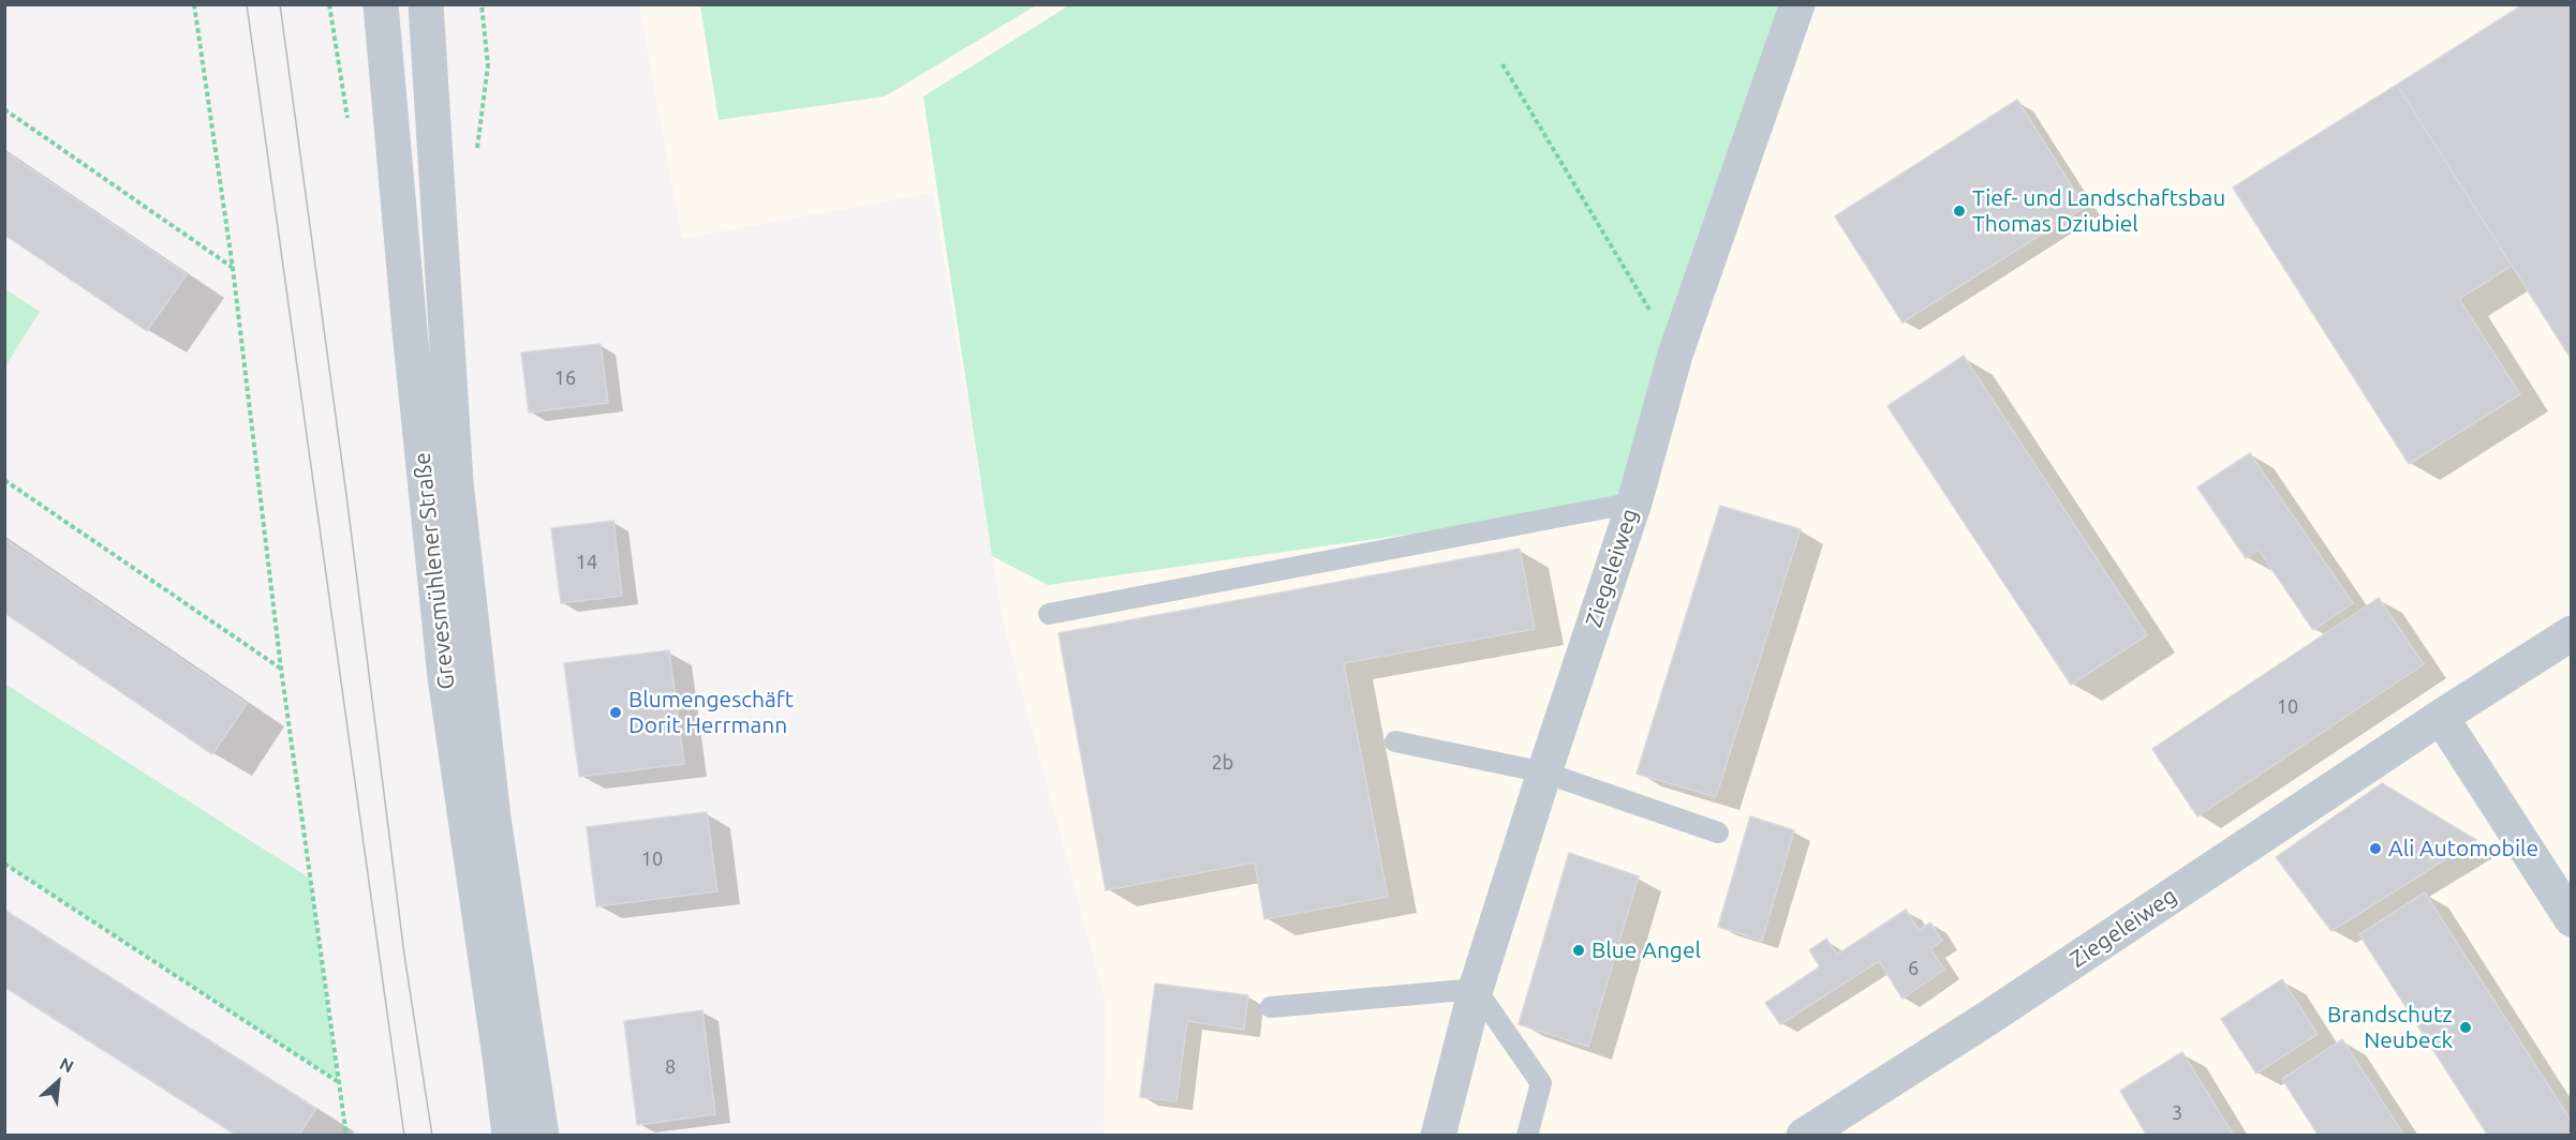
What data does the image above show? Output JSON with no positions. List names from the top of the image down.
{
  "streets": {
    "street": ["Ziegeleiweg", "Grevesmühlener Straße"]
  },
  "places": [
    "Tief- und Landschaftsbau Thomas Dziubiel",
    "Blumengeschäft Dorit Herrmann",
    "Ali Automobile",
    "Blue Angel",
    "Brandschutz Neubeck"
  ],
  "house_numbers": [
    "16",
    "14",
    "10",
    "2b",
    "10",
    "6",
    "8",
    "3"
  ],
  "north": "top right"
}
